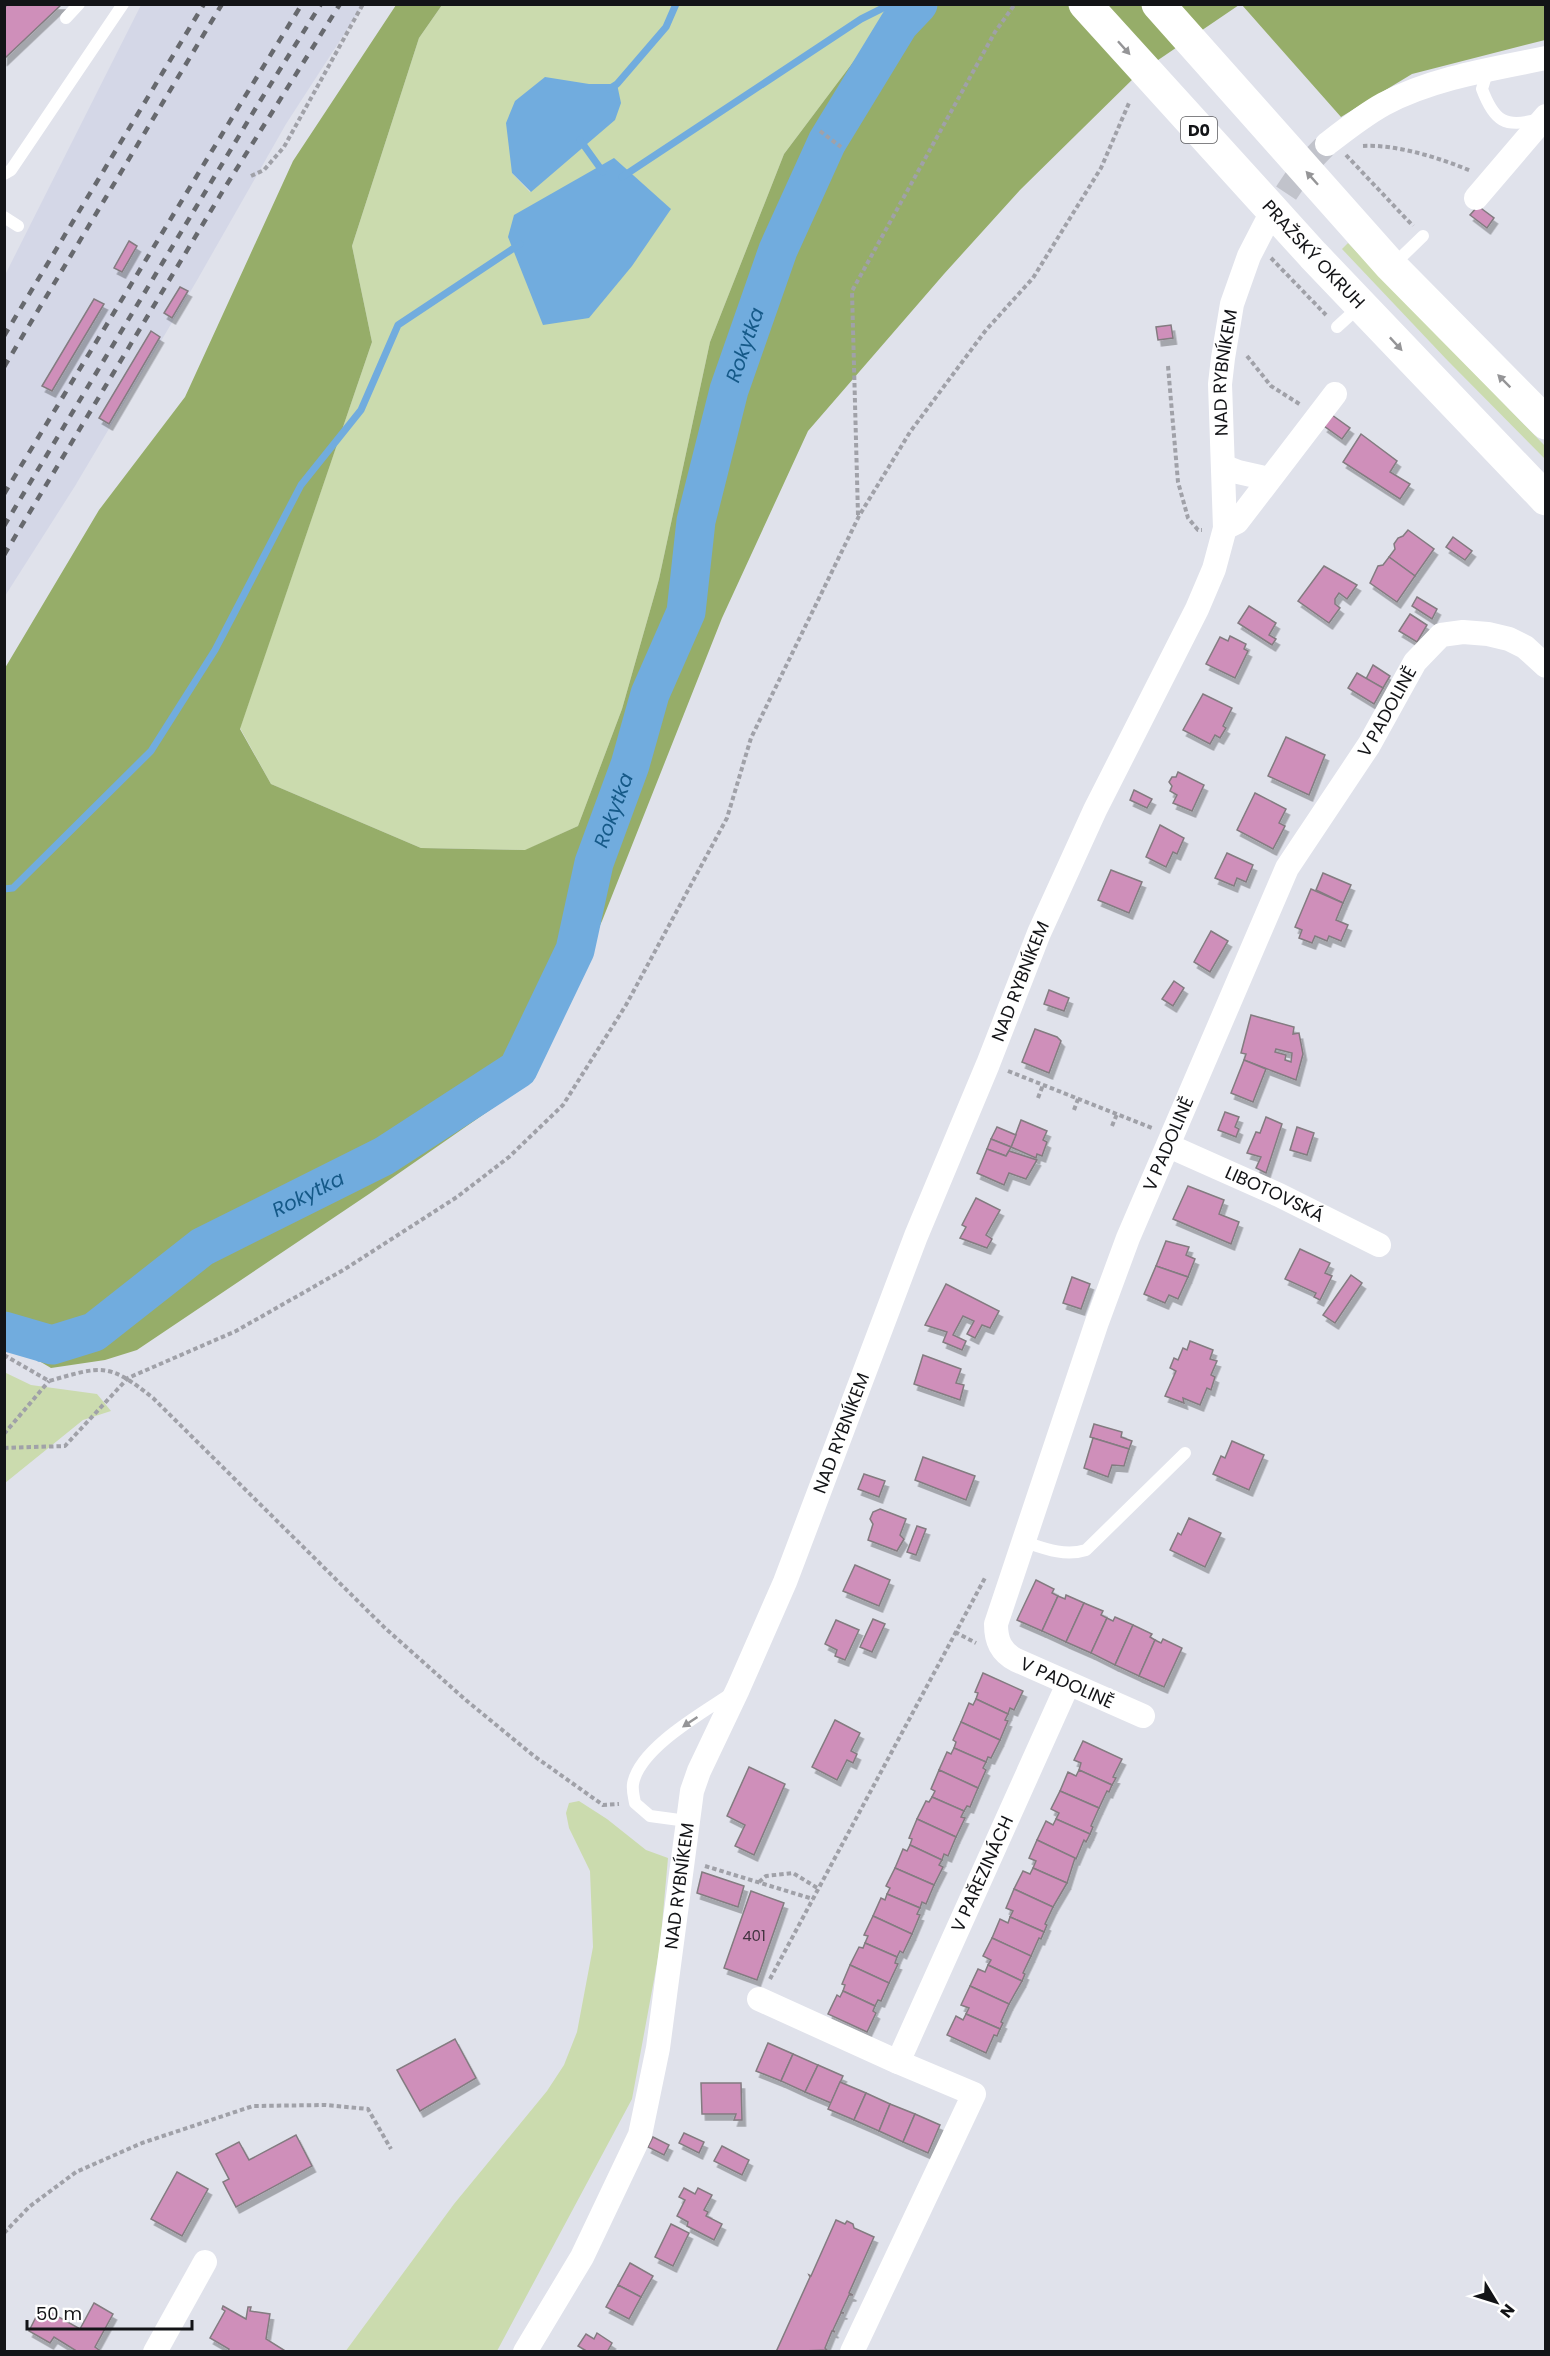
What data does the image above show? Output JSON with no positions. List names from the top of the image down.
{
  "streets": {
    "highway": ["D0", "PRAŽSKÝ OKRUH"],
    "street": [
      "NAD RYBNÍKEM",
      "V PADOLINĚ",
      "LIBOTOVSKÁ",
      "V PAŘEZINÁCH"
    ]
  },
  "crossings": [
    ["V PADOLINĚ", "LIBOTOVSKÁ"],
    ["V PADOLINĚ", "V PAŘEZINÁCH"]
  ],
  "water": ["Rokytka"],
  "house_numbers": ["401"],
  "scale_bar": "50 m",
  "north": "bottom right"
}
